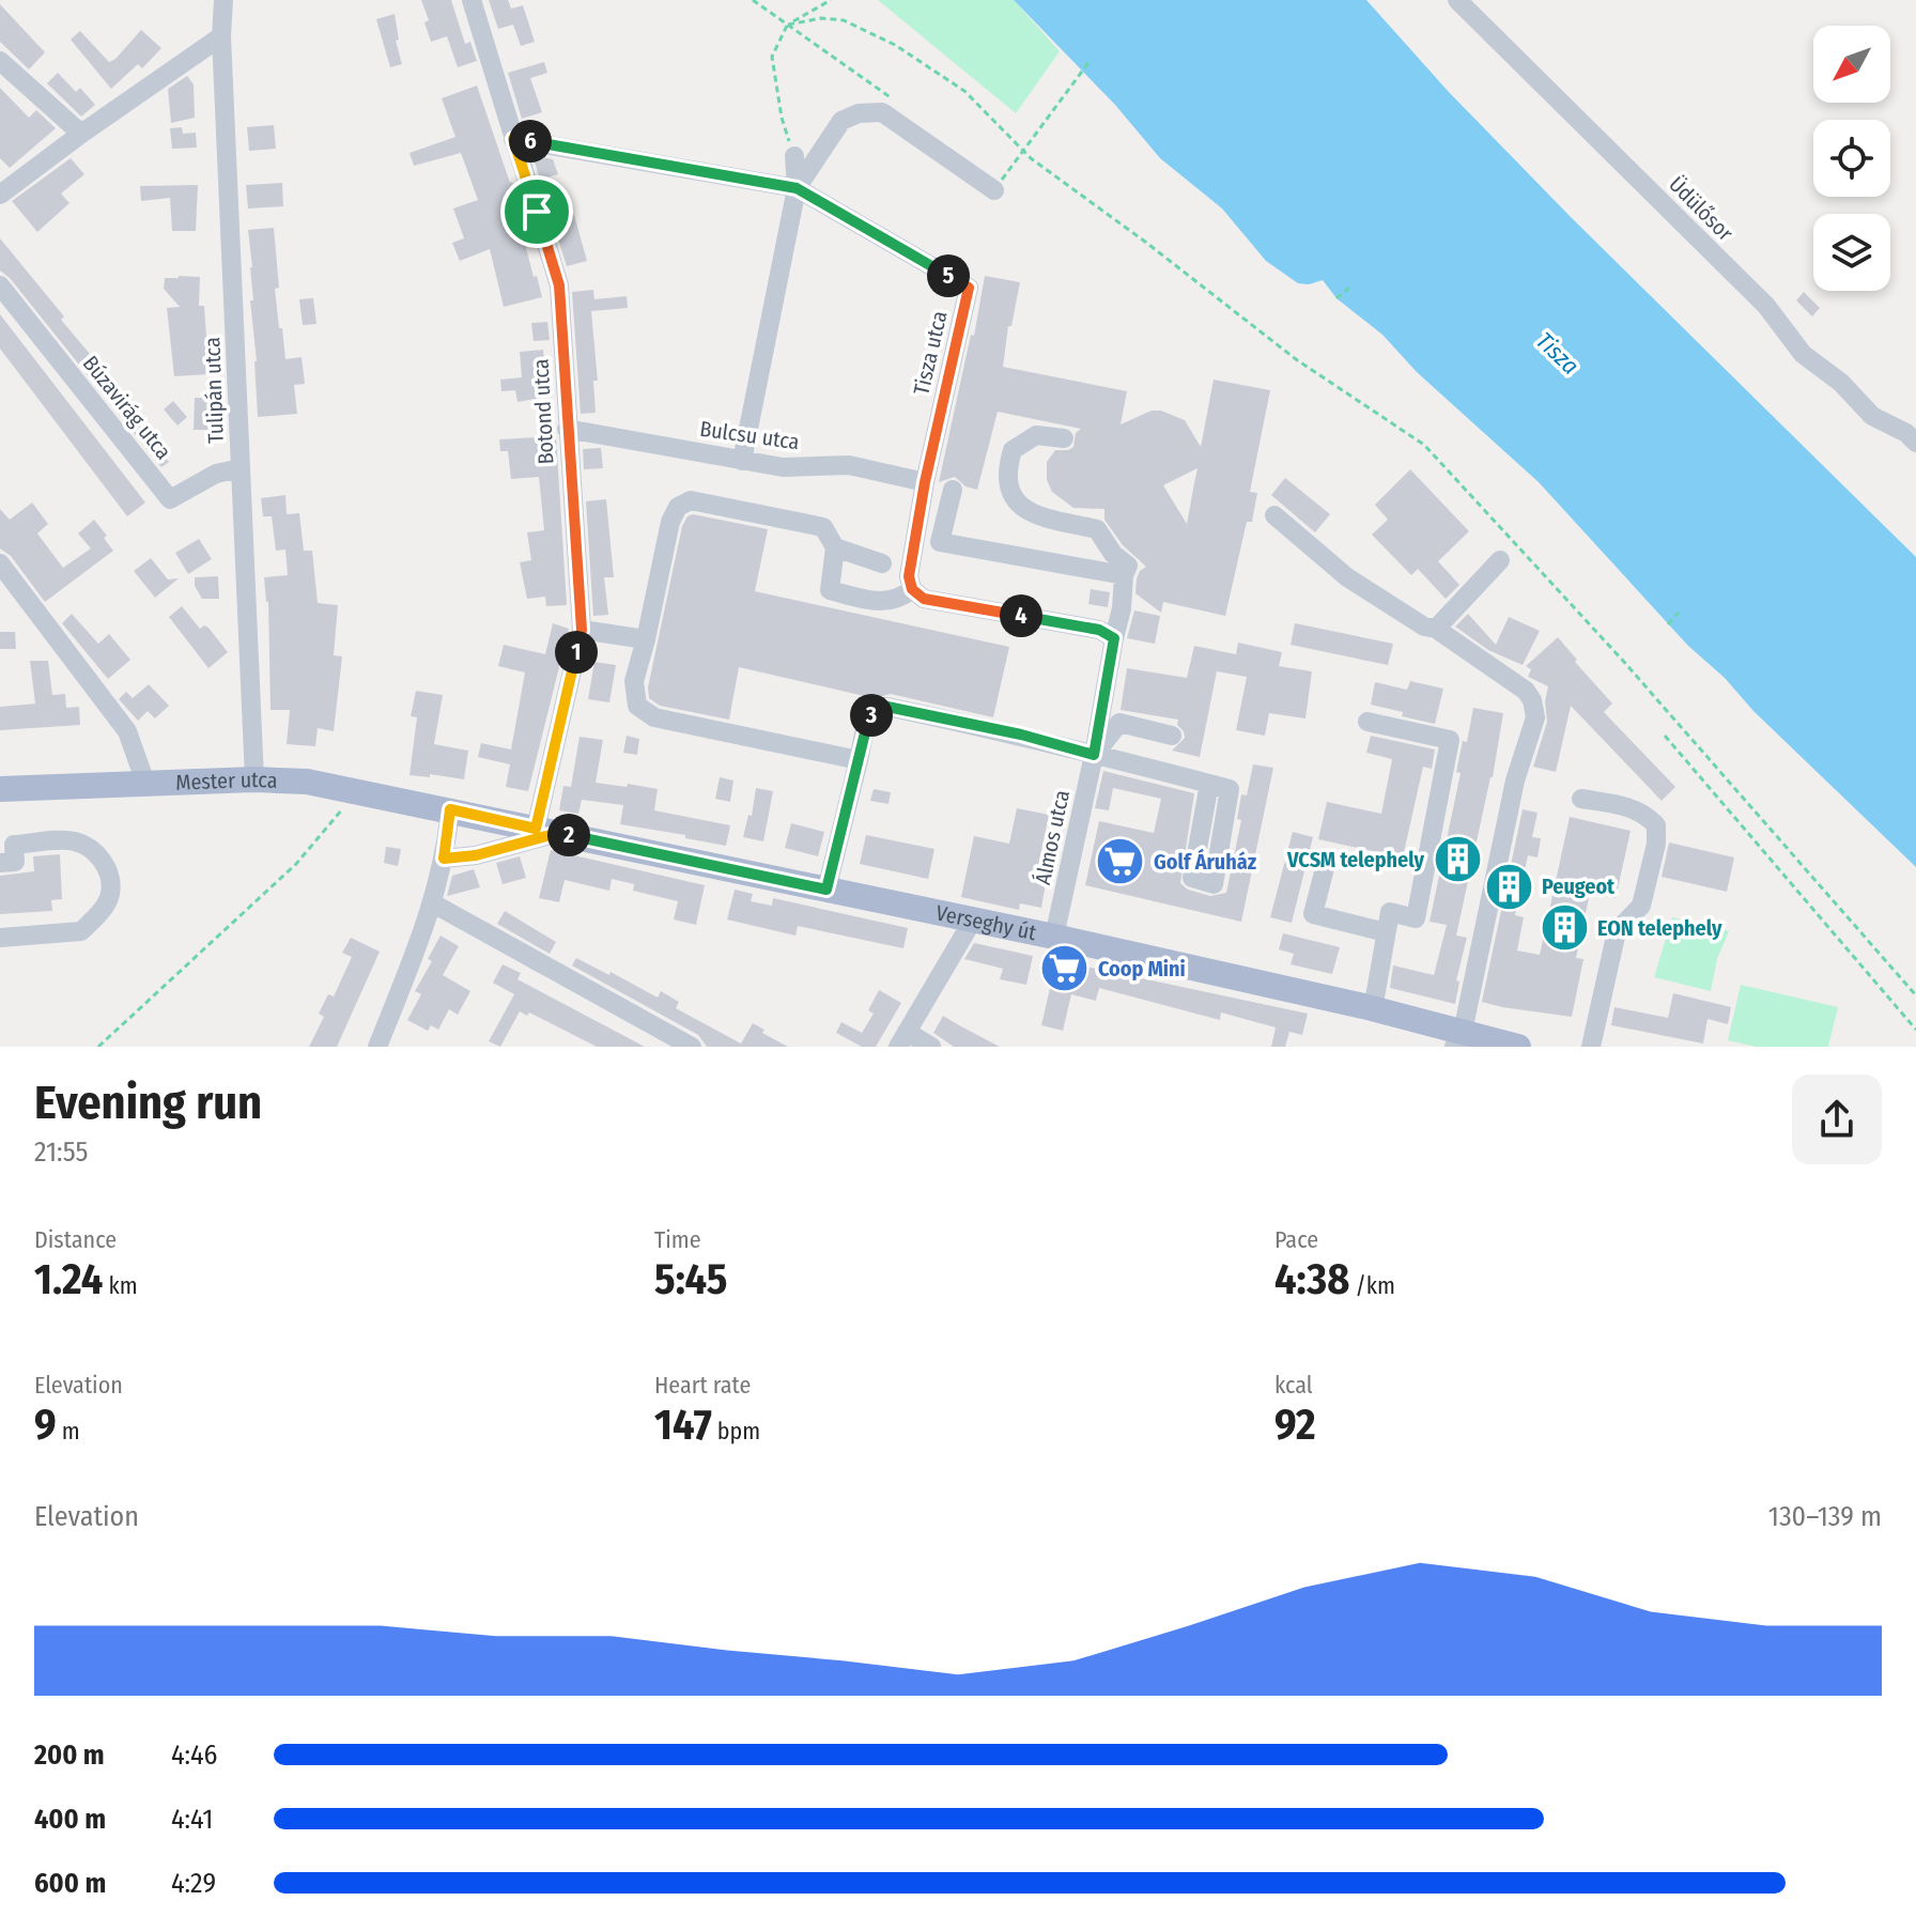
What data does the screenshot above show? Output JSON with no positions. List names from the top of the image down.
{
  "streets": {
    "main road": ["Mester utca", "Verseghy út"],
    "street": [
      "Üdülősor",
      "Tisza utca",
      "Tulipán utca",
      "Búzavirág utca",
      "Botond utca",
      "Bulcsu utca",
      "Álmos utca"
    ]
  },
  "crossings": [
    ["Tisza utca", "Bulcsu utca"],
    ["Tulipán utca", "Búzavirág utca"],
    ["Tulipán utca", "Mester utca"],
    ["Botond utca", "Bulcsu utca"],
    ["Botond utca", "Verseghy út"],
    ["Mester utca", "Verseghy út"],
    ["Álmos utca", "Verseghy út"]
  ],
  "water": ["Tisza"],
  "places": {
    "building": ["VCSM telephely", "Peugeot", "EON telephely"],
    "supermarket": ["Golf Áruház", "Coop Mini"]
  },
  "north": "bottom left",
  "page": {
    "pins": [
      "6",
      "5",
      "4",
      "1",
      "3",
      "2"
    ],
    "heading": ["Evening run", "21:55"],
    "stats": [
      ["Distance", "1.24 km"],
      ["Time", "5:45"],
      ["Pace", "4:38 /km"],
      ["Elevation", "9 m"],
      ["Heart rate", "147 bpm"],
      ["kcal", "92"]
    ],
    "chart": ["Elevation", "130–139 m"],
    "list": [
      {
        "name": "200 m",
        "note": "4:46"
      },
      {
        "name": "400 m",
        "note": "4:41"
      },
      {
        "name": "600 m",
        "note": "4:29"
      }
    ]
  }
}
